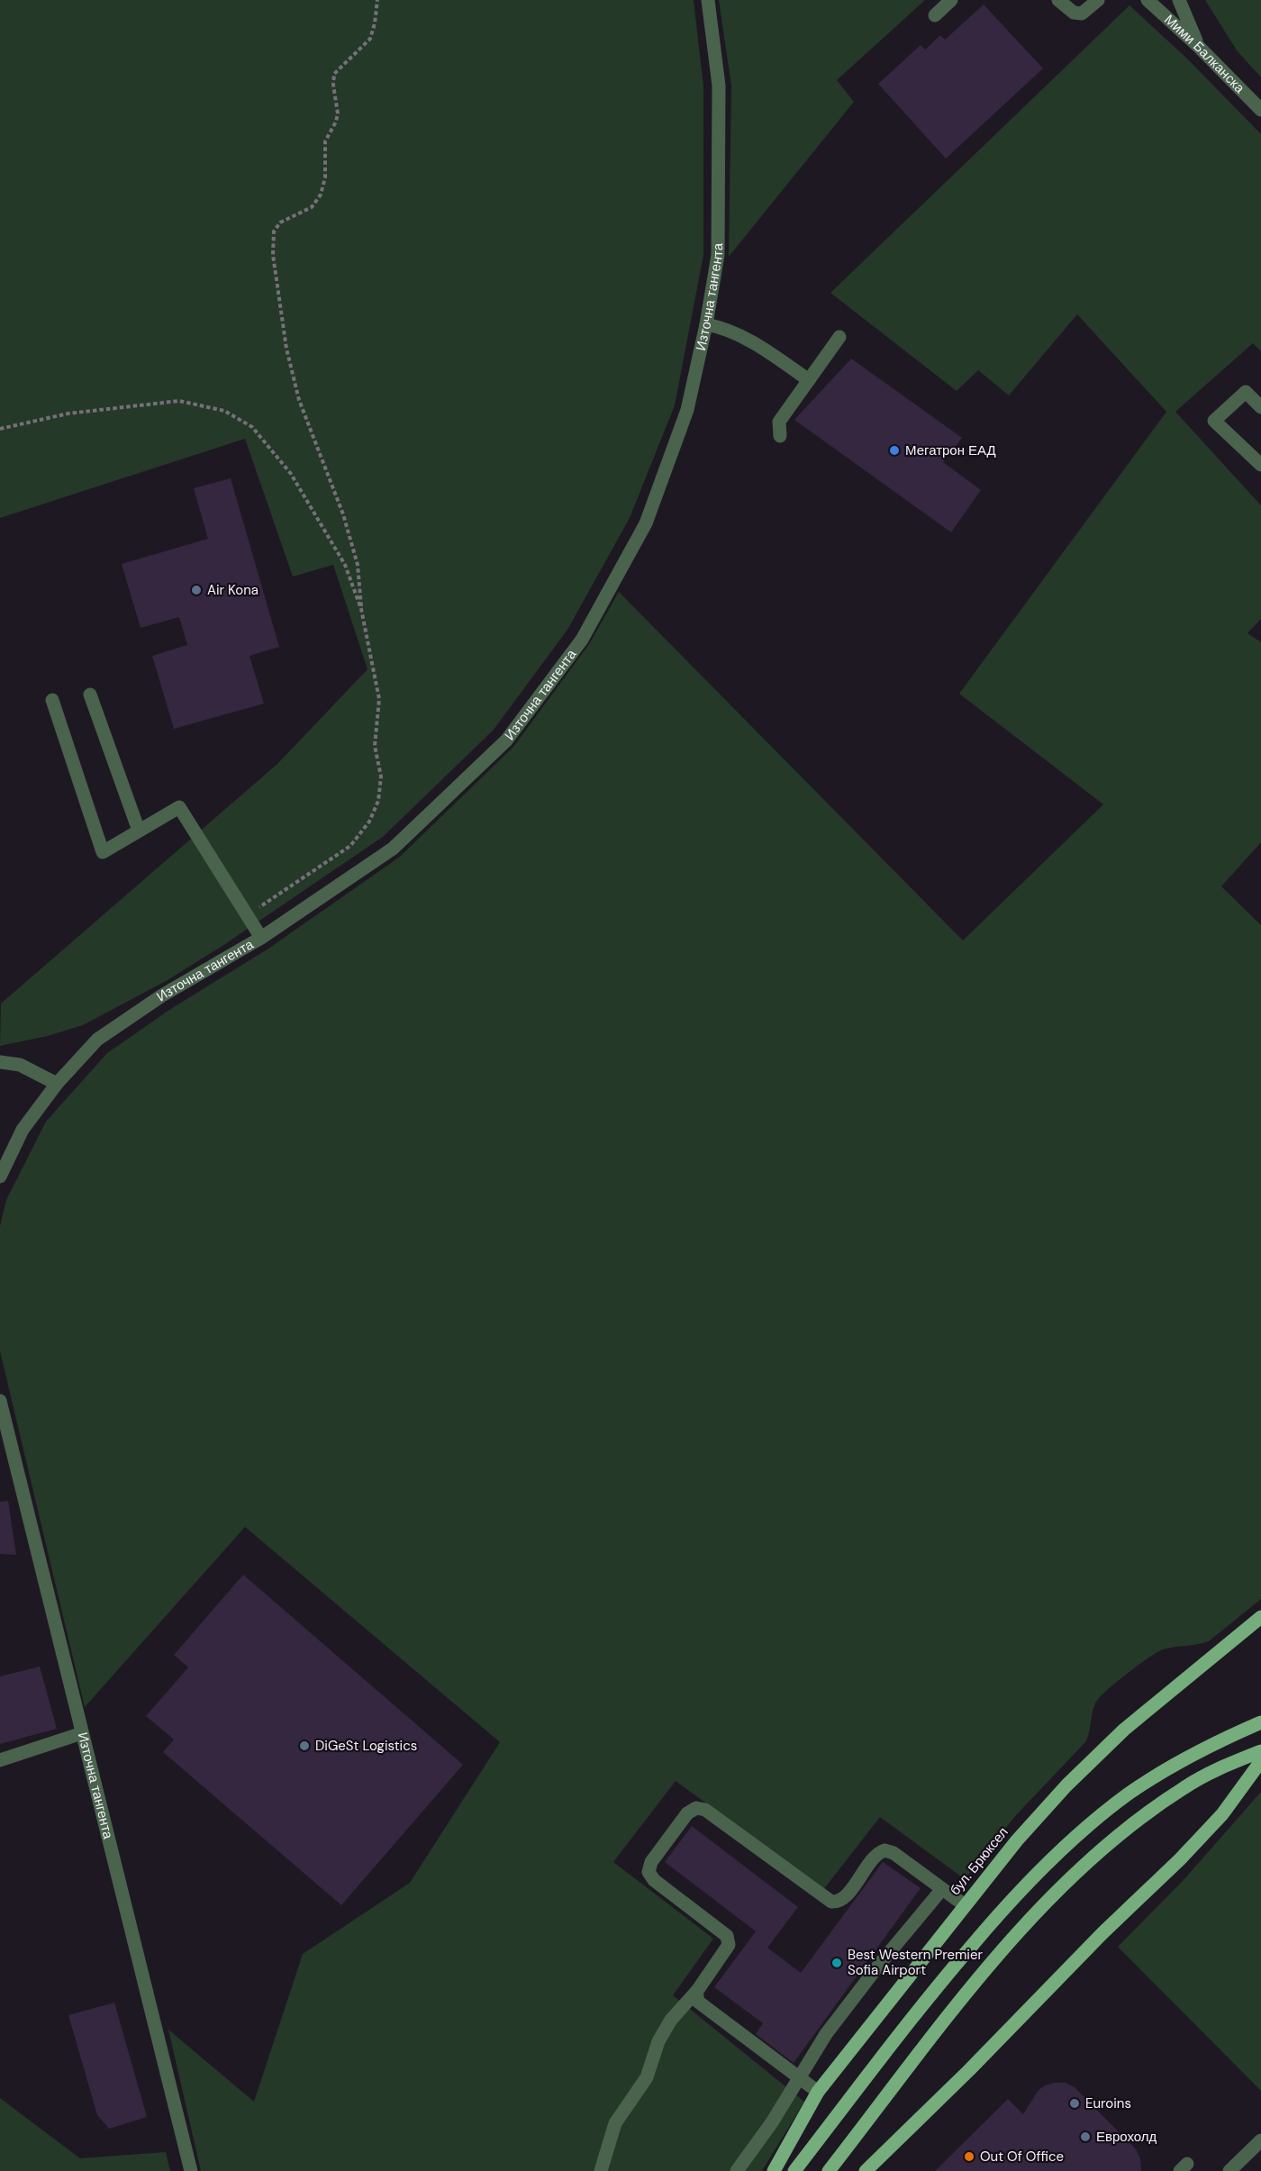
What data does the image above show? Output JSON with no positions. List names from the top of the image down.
{
  "streets": {
    "main road": ["бул. Брюксел"],
    "street": ["Мими Балканска", "Източна тангента"]
  },
  "places": [
    "Мегатрон ЕАД",
    "Air Kona",
    "DiGeSt Logistics",
    "Best Western Premier Sofia Airport",
    "Euroins",
    "Еврохолд",
    "Out Of Office"
  ]
}
